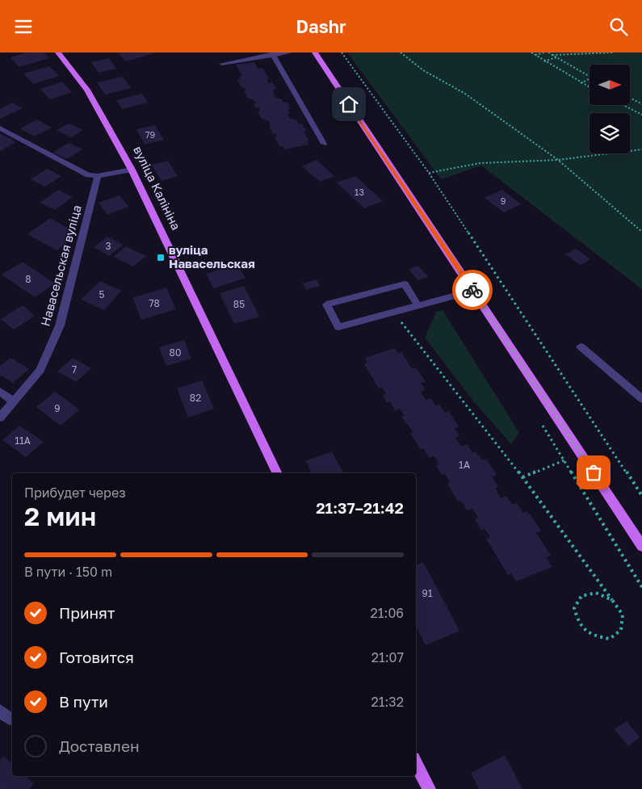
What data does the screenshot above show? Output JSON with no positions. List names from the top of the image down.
{
  "streets": {
    "main road": ["вуліца Калініна"],
    "street": ["Навасельская вуліца"]
  },
  "places": {
    "transit": ["вуліца Навасельская"]
  },
  "house_numbers": [
    "79",
    "13",
    "9",
    "3",
    "8",
    "5",
    "78",
    "85",
    "80",
    "7",
    "82",
    "9",
    "11А",
    "1А",
    "91"
  ],
  "north": "right",
  "page": {
    "header": "Dashr",
    "heading": ["2 мин", "Прибудет через", "21:37–21:42"],
    "bar": "В пути · 150 m",
    "list": [
      ["Принят", "21:06"],
      ["Готовится", "21:07"],
      ["В пути", "21:32"],
      "Доставлен"
    ]
  }
}
